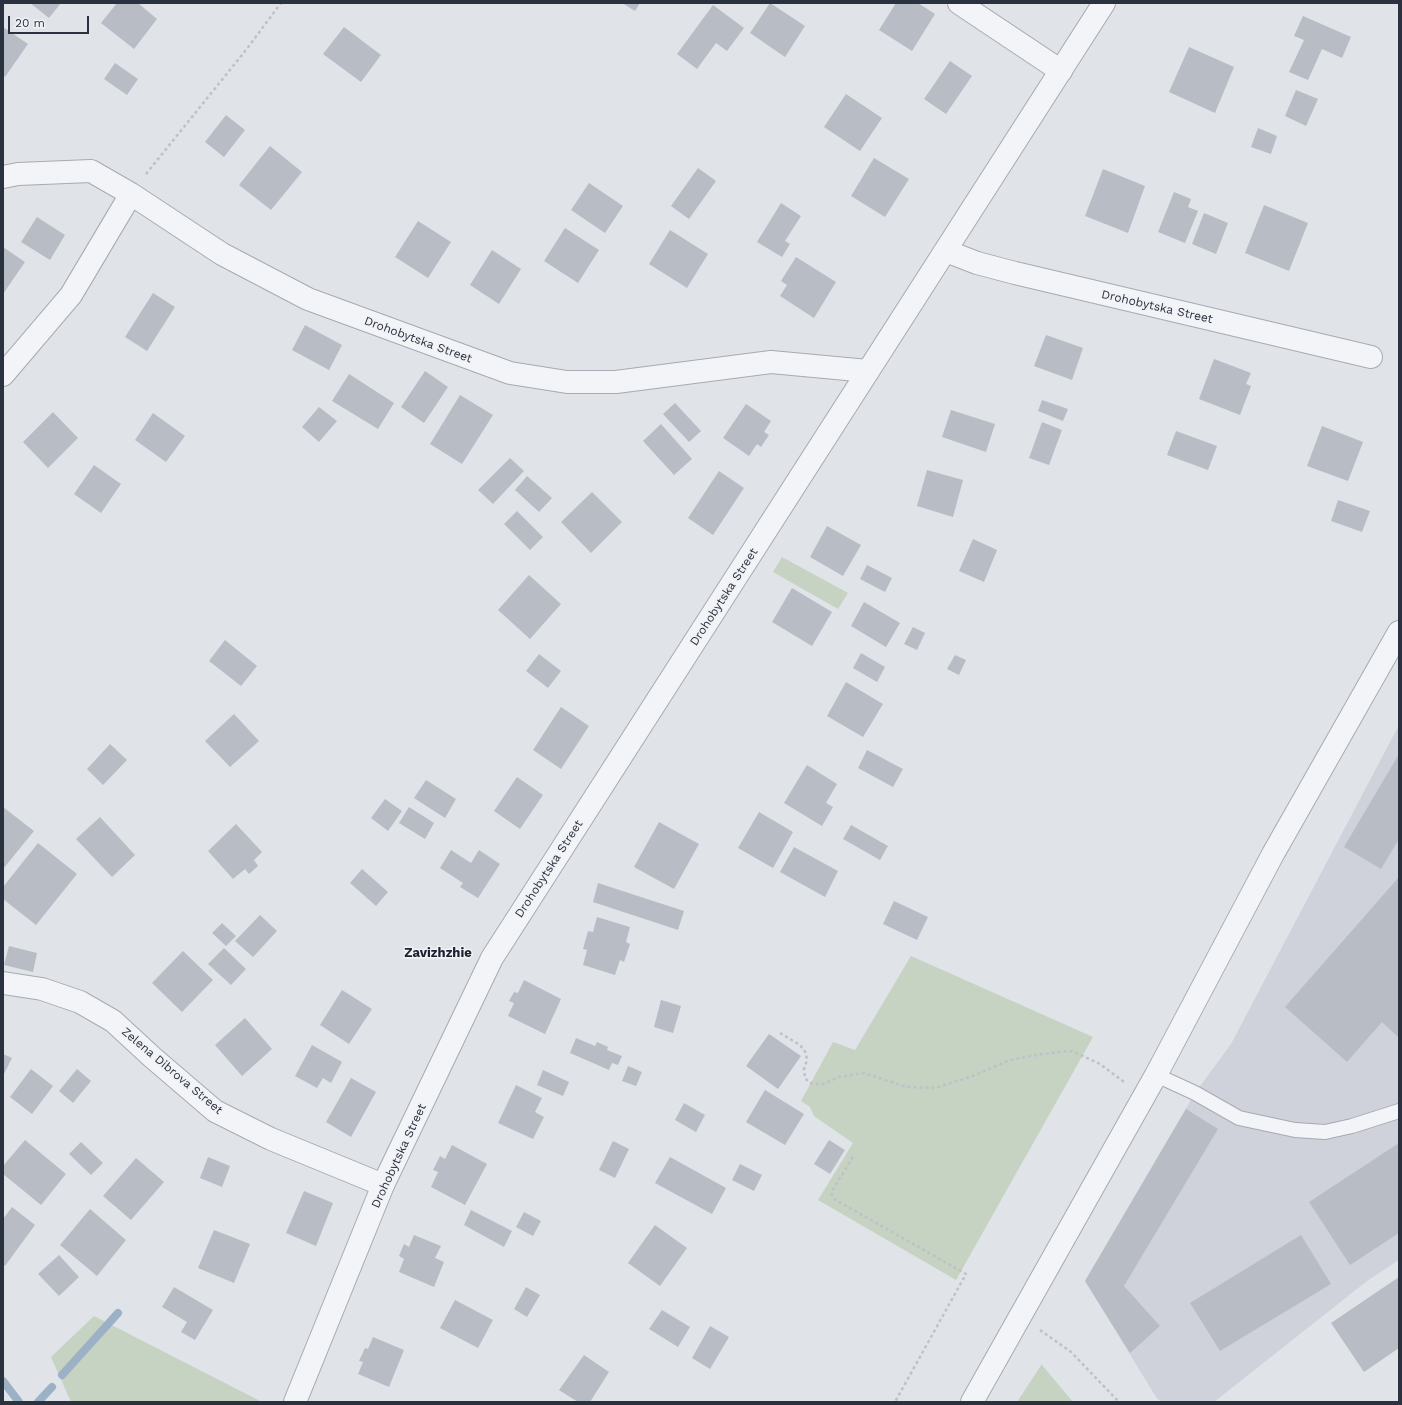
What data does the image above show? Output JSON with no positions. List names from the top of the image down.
{
  "streets": {
    "street": ["Drohobytska Street", "Zelena Dibrova Street"]
  },
  "crossings": [
    ["Drohobytska Street", "Zelena Dibrova Street"]
  ],
  "districts": ["Zavizhzhie"],
  "scale_bar": "20 m"
}
